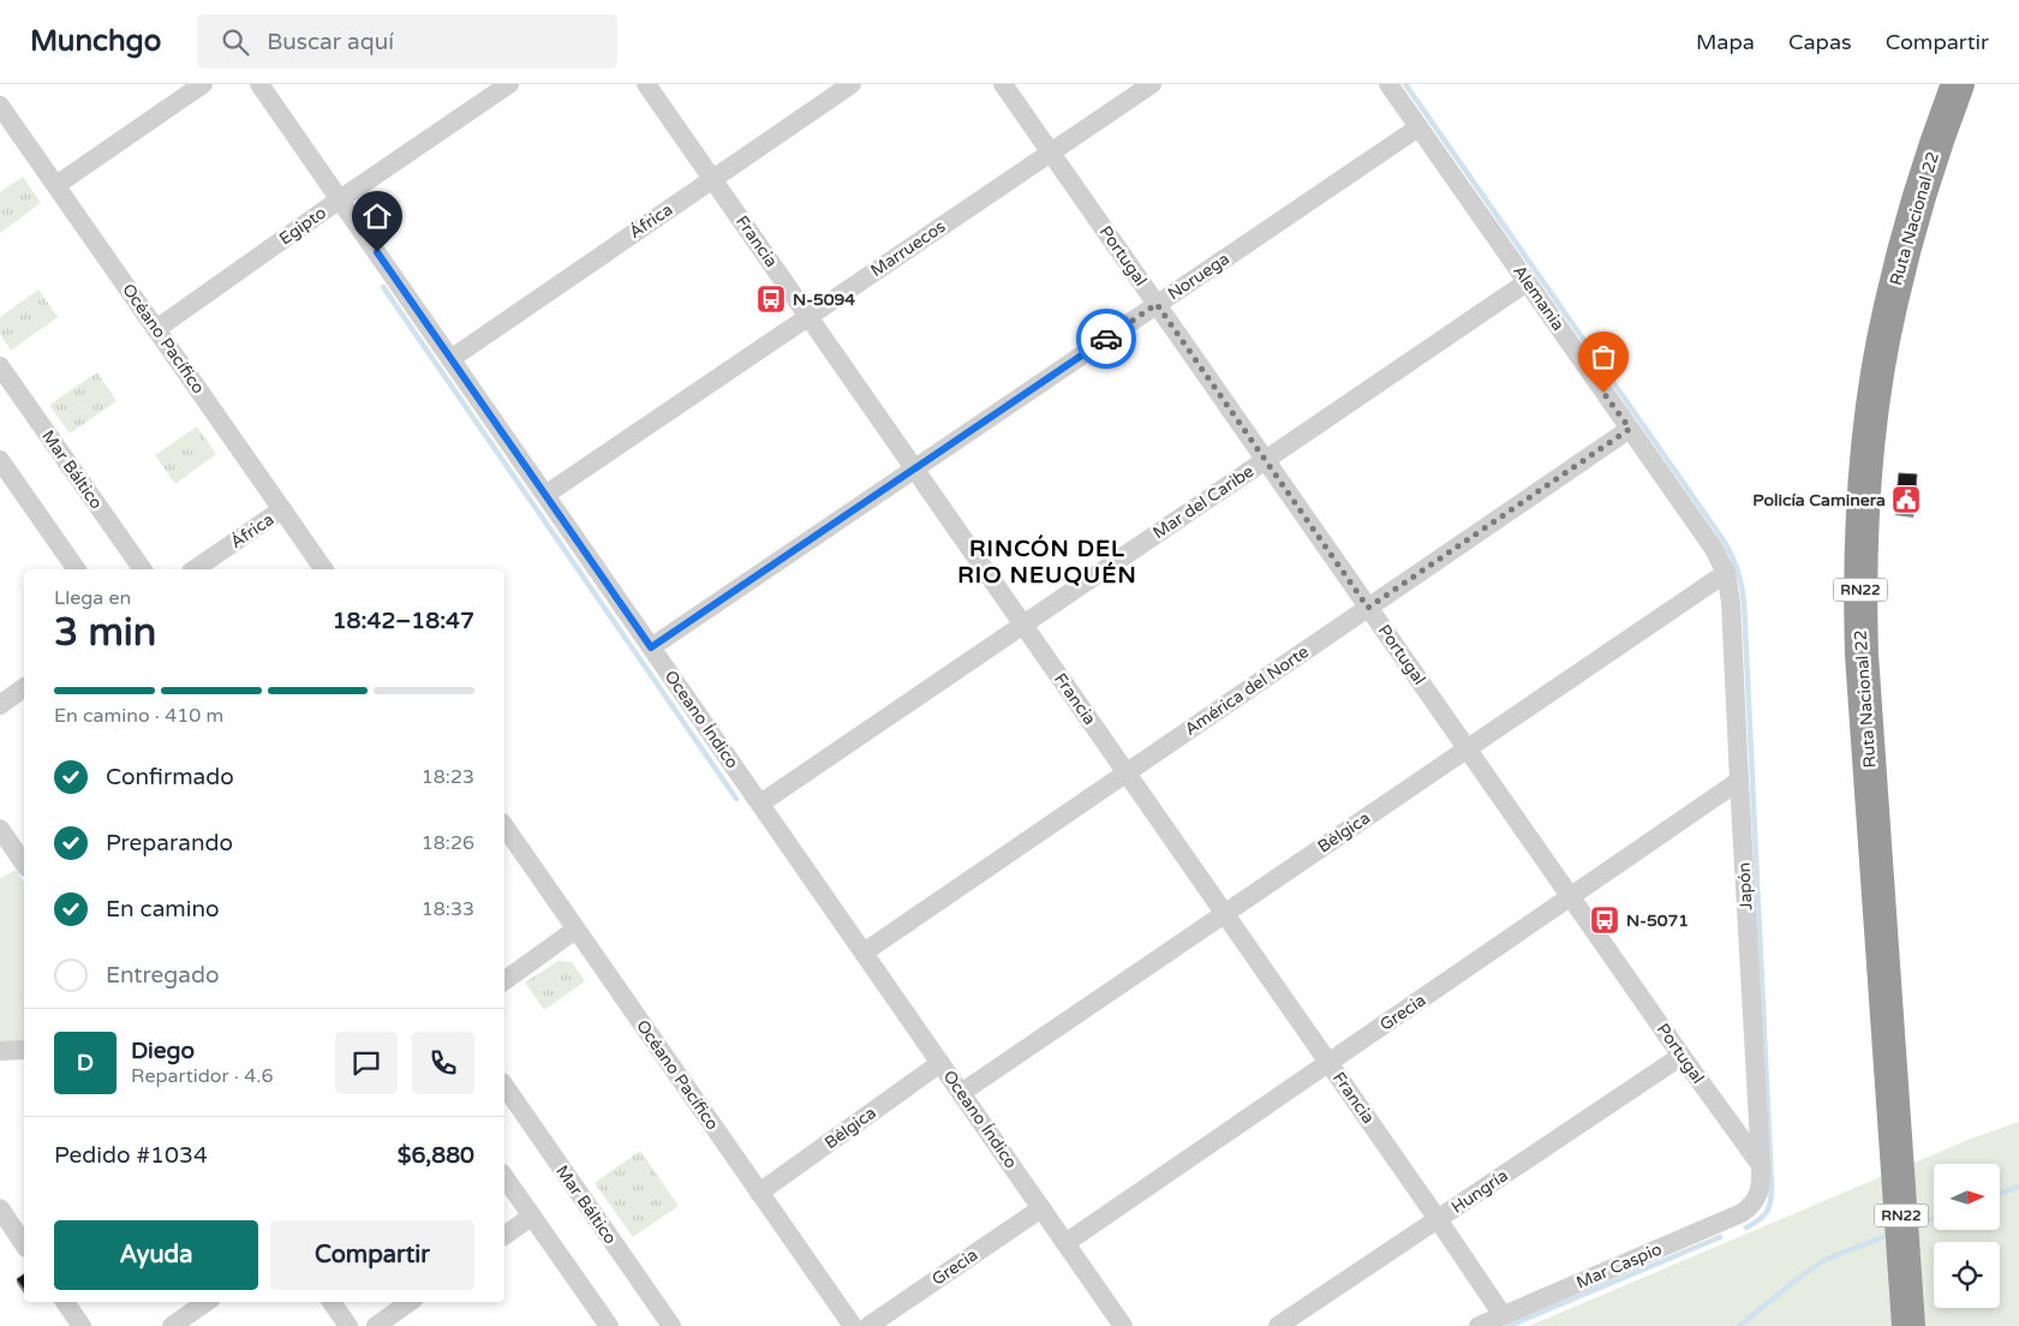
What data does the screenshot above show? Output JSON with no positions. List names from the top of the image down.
{
  "streets": {
    "highway": ["Ruta Nacional 22", "RN22"],
    "street": [
      "África",
      "Egipto",
      "Francia",
      "Marruecos",
      "Portugal",
      "Noruega",
      "Alemania",
      "Océano Pacífico",
      "Mar Báltico",
      "Mar del Caribe",
      "América del Norte",
      "Oceano Índico",
      "Bélgica",
      "Japón",
      "Grecia",
      "Hungría",
      "Mar Caspio"
    ]
  },
  "crossings": [
    ["África", "Francia"],
    ["África", "Océano Pacífico"],
    ["África", "Oceano Índico"],
    ["Egipto", "Océano Pacífico"],
    ["Egipto", "Oceano Índico"],
    ["Francia", "Marruecos"],
    ["Francia", "Noruega"],
    ["Francia", "Mar del Caribe"],
    ["Francia", "América del Norte"],
    ["Francia", "Bélgica"],
    ["Francia", "Grecia"],
    ["Francia", "Hungría"],
    ["Francia", "Mar Caspio"],
    ["Marruecos", "Portugal"],
    ["Marruecos", "Oceano Índico"],
    ["Portugal", "Noruega"],
    ["Portugal", "Mar del Caribe"],
    ["Portugal", "América del Norte"],
    ["Portugal", "Bélgica"],
    ["Portugal", "Japón"],
    ["Portugal", "Grecia"],
    ["Portugal", "Hungría"],
    ["Noruega", "Alemania"],
    ["Noruega", "Oceano Índico"],
    ["Alemania", "Mar del Caribe"],
    ["Alemania", "América del Norte"],
    ["Alemania", "Bélgica"],
    ["Alemania", "Japón"],
    ["Océano Pacífico", "Bélgica"],
    ["Mar del Caribe", "Oceano Índico"],
    ["América del Norte", "Oceano Índico"],
    ["Oceano Índico", "Bélgica"],
    ["Oceano Índico", "Grecia"],
    ["Bélgica", "Japón"],
    ["Japón", "Grecia"],
    ["Japón", "Mar Caspio"]
  ],
  "districts": ["RINCÓN DEL RIO NEUQUÉN"],
  "places": {
    "bus stop": ["N-5094", "N-5071"],
    "public building": ["Policía Caminera"]
  },
  "north": "right",
  "page": {
    "header": "Munchgo",
    "search": "Buscar aquí",
    "nav": ["Mapa", "Capas", "Compartir"],
    "heading": ["3 min", "Llega en", "18:42–18:47"],
    "panel": [
      "Diego",
      "Repartidor · 4.6",
      "Pedido #1034",
      "$6,880"
    ],
    "bar": "En camino · 410 m",
    "list": [
      ["Confirmado", "18:23"],
      ["Preparando", "18:26"],
      ["En camino", "18:33"],
      "Entregado"
    ],
    "round": "D",
    "buttons": ["Ayuda", "Compartir"]
  }
}
